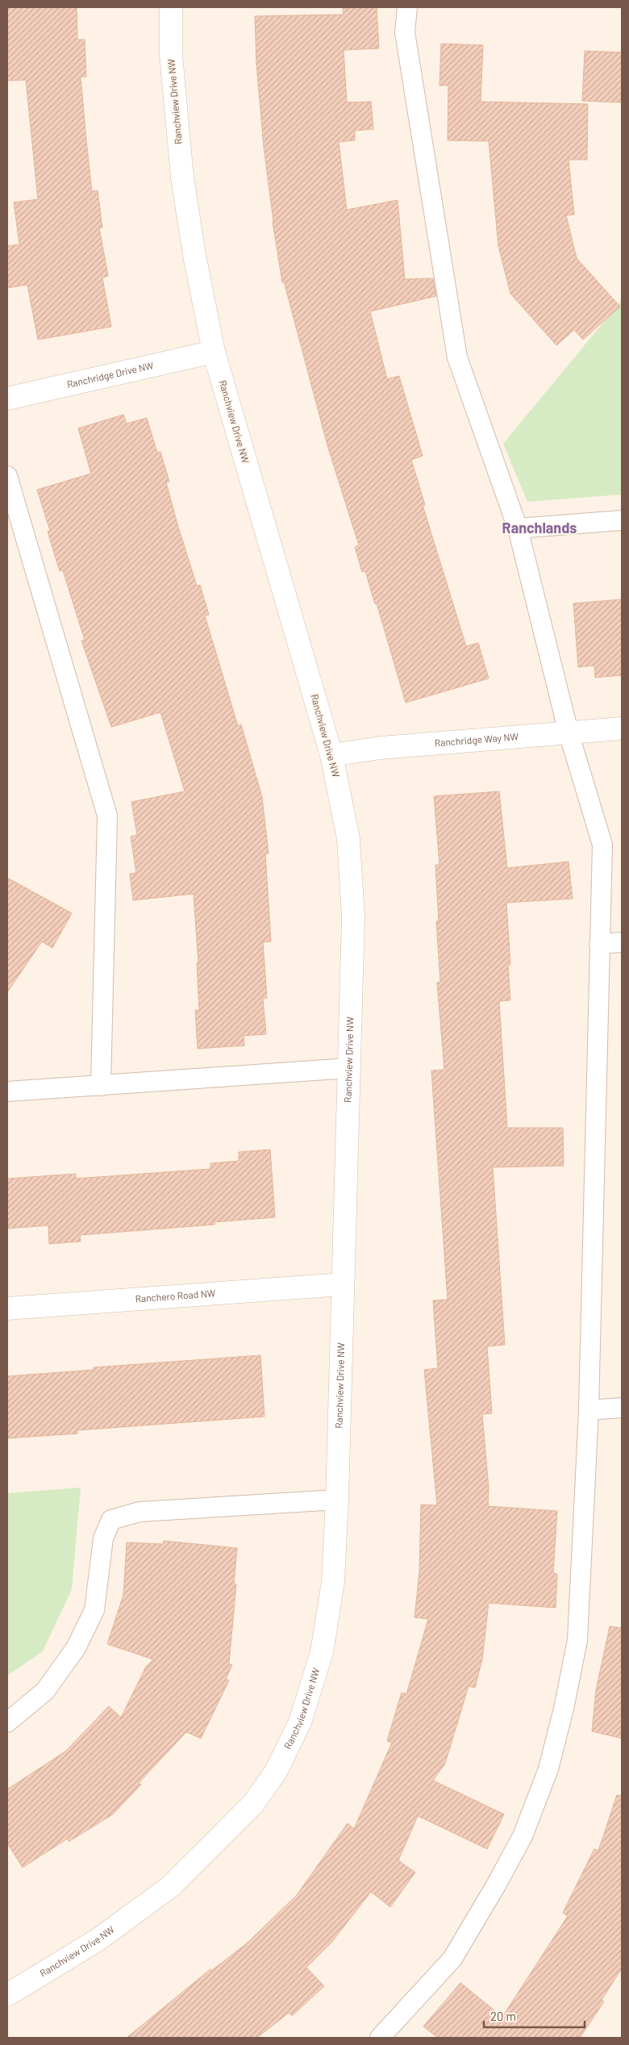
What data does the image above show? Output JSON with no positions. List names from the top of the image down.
{
  "streets": {
    "street": [
      "Ranchview Drive NW",
      "Ranchridge Drive NW",
      "Ranchridge Way NW",
      "Ranchero Road NW"
    ]
  },
  "crossings": [
    ["Ranchview Drive NW", "Ranchridge Drive NW"],
    ["Ranchview Drive NW", "Ranchridge Way NW"],
    ["Ranchview Drive NW", "Ranchero Road NW"]
  ],
  "districts": ["Ranchlands"],
  "scale_bar": "20 m"
}
